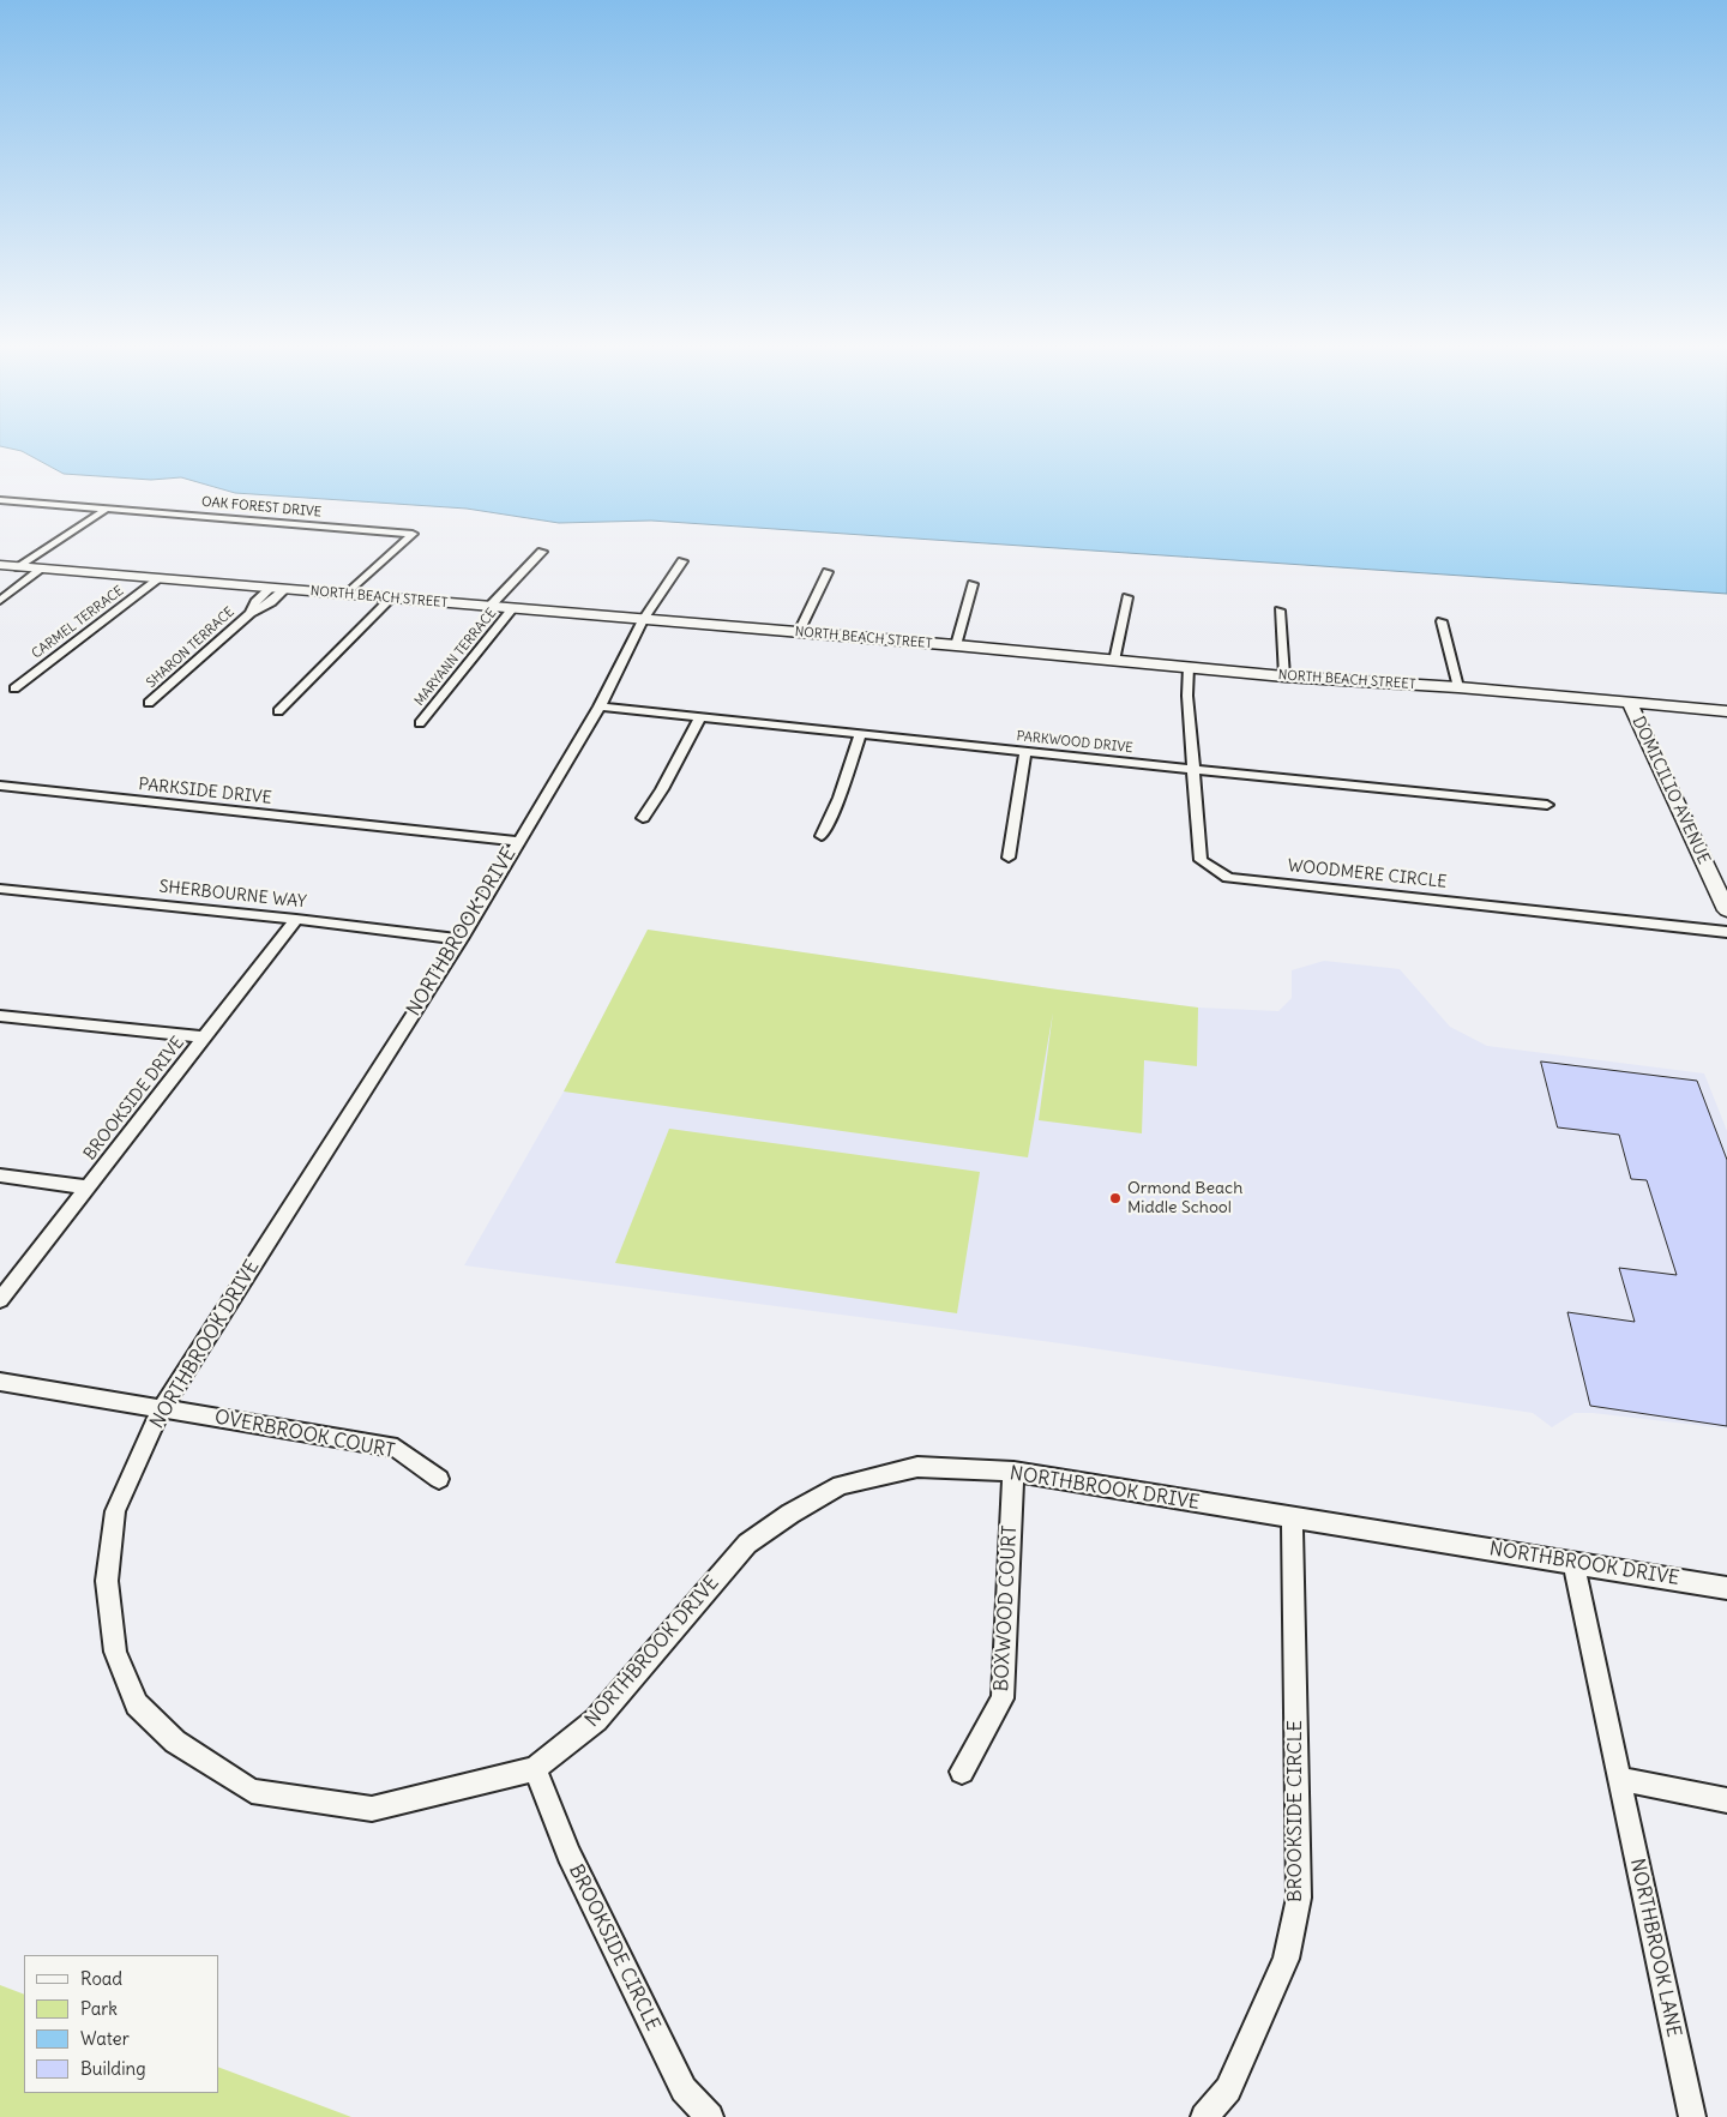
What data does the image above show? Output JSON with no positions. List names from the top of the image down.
{
  "streets": {
    "street": [
      "OAK FOREST DRIVE",
      "NORTH BEACH STREET",
      "CARMEL TERRACE",
      "SHARON TERRACE",
      "MARYANN TERRACE",
      "PARKWOOD DRIVE",
      "DOMICILIO AVENUE",
      "PARKSIDE DRIVE",
      "WOODMERE CIRCLE",
      "SHERBOURNE WAY",
      "NORTHBROOK DRIVE",
      "BROOKSIDE DRIVE",
      "OVERBROOK COURT",
      "BOXWOOD COURT",
      "BROOKSIDE CIRCLE",
      "NORTHBROOK LANE"
    ]
  },
  "crossings": [
    ["OAK FOREST DRIVE", "NORTH BEACH STREET"],
    ["NORTH BEACH STREET", "CARMEL TERRACE"],
    ["NORTH BEACH STREET", "SHARON TERRACE"],
    ["NORTH BEACH STREET", "MARYANN TERRACE"],
    ["NORTH BEACH STREET", "DOMICILIO AVENUE"],
    ["NORTH BEACH STREET", "WOODMERE CIRCLE"],
    ["NORTH BEACH STREET", "NORTHBROOK DRIVE"],
    ["PARKWOOD DRIVE", "WOODMERE CIRCLE"],
    ["PARKWOOD DRIVE", "NORTHBROOK DRIVE"],
    ["PARKSIDE DRIVE", "NORTHBROOK DRIVE"],
    ["SHERBOURNE WAY", "NORTHBROOK DRIVE"],
    ["SHERBOURNE WAY", "BROOKSIDE DRIVE"],
    ["NORTHBROOK DRIVE", "OVERBROOK COURT"],
    ["NORTHBROOK DRIVE", "BOXWOOD COURT"],
    ["NORTHBROOK DRIVE", "BROOKSIDE CIRCLE"],
    ["NORTHBROOK DRIVE", "NORTHBROOK LANE"]
  ],
  "places": ["Ormond Beach Middle School"],
  "legend": [
    "Road",
    "Park",
    "Water",
    "Building"
  ]
}
